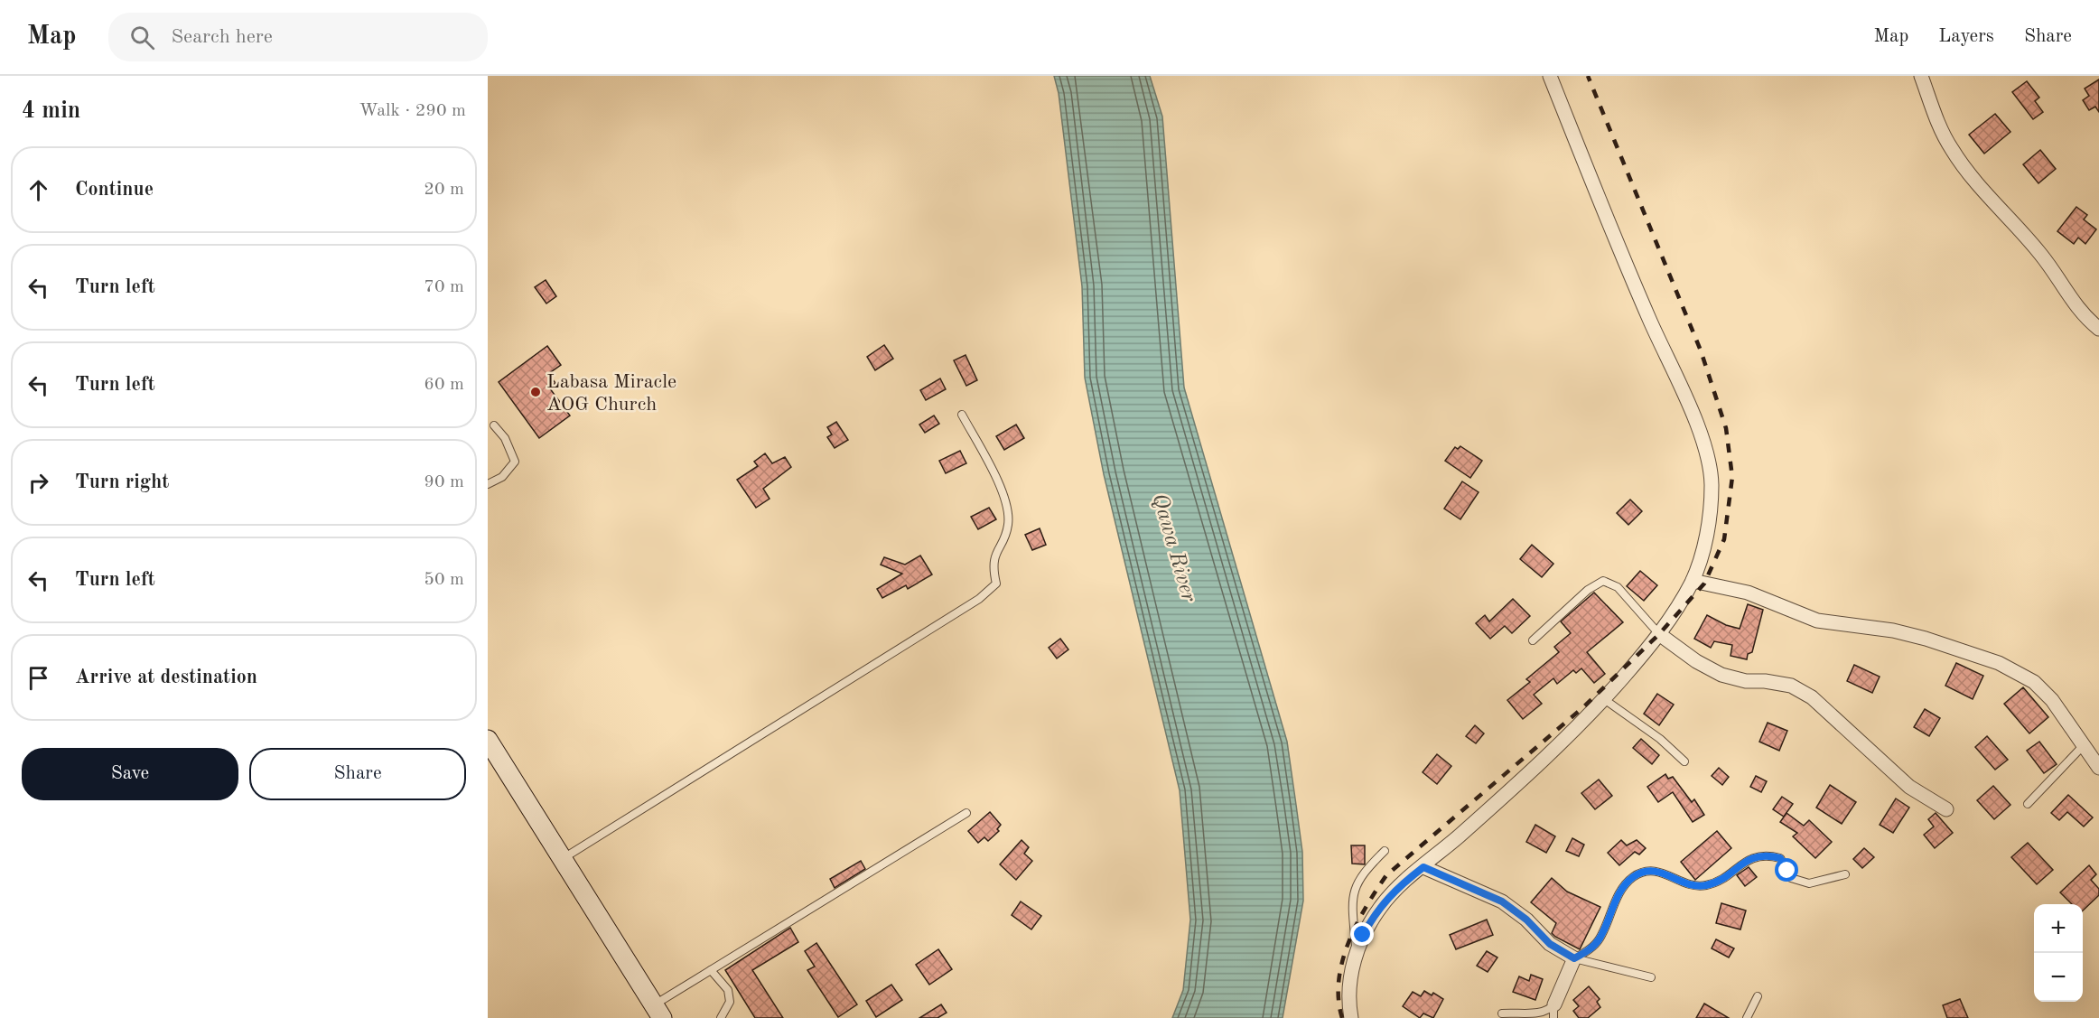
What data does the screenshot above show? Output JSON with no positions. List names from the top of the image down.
{
  "water": ["Qawa River"],
  "places": ["Labasa Miracle AOG Church"],
  "page": {
    "header": "Map",
    "search": "Search here",
    "nav": ["Map", "Layers", "Share"],
    "heading": ["4 min", "Walk · 290 m"],
    "list": [
      ["Continue", "20 m"],
      ["Turn left", "70 m"],
      ["Turn left", "60 m"],
      ["Turn right", "90 m"],
      ["Turn left", "50 m"],
      "Arrive at destination"
    ],
    "buttons": ["Save", "Share"],
    "map_buttons": ["+", "−"]
  }
}
